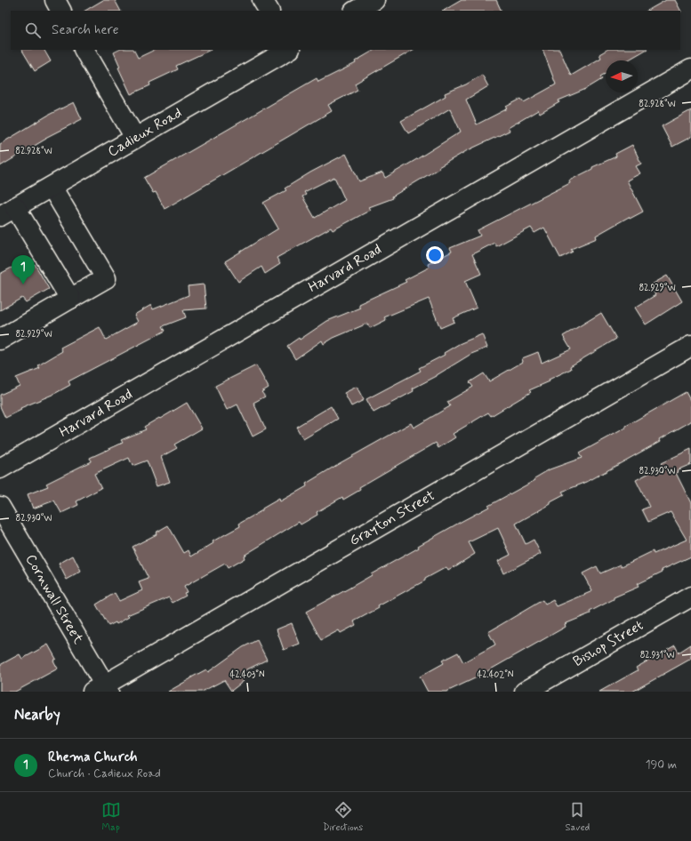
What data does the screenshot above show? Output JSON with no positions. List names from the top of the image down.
{
  "streets": {
    "street": [
      "Cadieux Road",
      "Harvard Road",
      "Grayton Street",
      "Cornwall Street",
      "Bishop Street"
    ]
  },
  "crossings": [
    ["Grayton Street", "Cornwall Street"]
  ],
  "north": "left",
  "page": {
    "search": "Search here",
    "pins": "1",
    "heading": "Nearby",
    "list": [
      {
        "mark": "1",
        "name": "Rhema Church",
        "note": "Church · Cadieux Road",
        "value": "190 m"
      }
    ],
    "nav": ["Map", "Directions", "Saved"]
  },
  "coordinates": [
    "82.928°W",
    "82.929°W",
    "82.930°W",
    "82.931°W",
    "42.403°N",
    "42.402°N"
  ]
}
